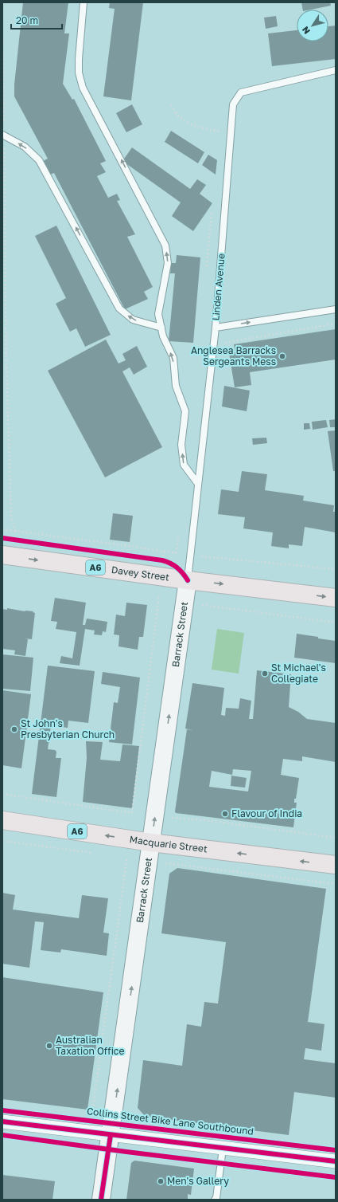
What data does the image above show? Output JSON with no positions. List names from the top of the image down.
{
  "streets": {
    "highway": ["A6", "Davey Street", "Macquarie Street"],
    "main road": ["Barrack Street"],
    "lane": ["Linden Avenue"],
    "cycle path": ["Collins Street Bike Lane Southbound"]
  },
  "crossings": [
    ["Linden Avenue", "Davey Street"],
    ["Linden Avenue", "Barrack Street"],
    ["Davey Street", "Barrack Street"],
    ["Barrack Street", "Macquarie Street"]
  ],
  "one_way": ["Davey Street", "Barrack Street", "Macquarie Street"],
  "places": [
    "Anglesea Barracks Sergeants Mess",
    "St Michael's Collegiate",
    "St John's Presbyterian Church",
    "Flavour of India",
    "Australian Taxation Office",
    "Men's Gallery"
  ],
  "scale_bar": "20 m",
  "north": "bottom left"
}
